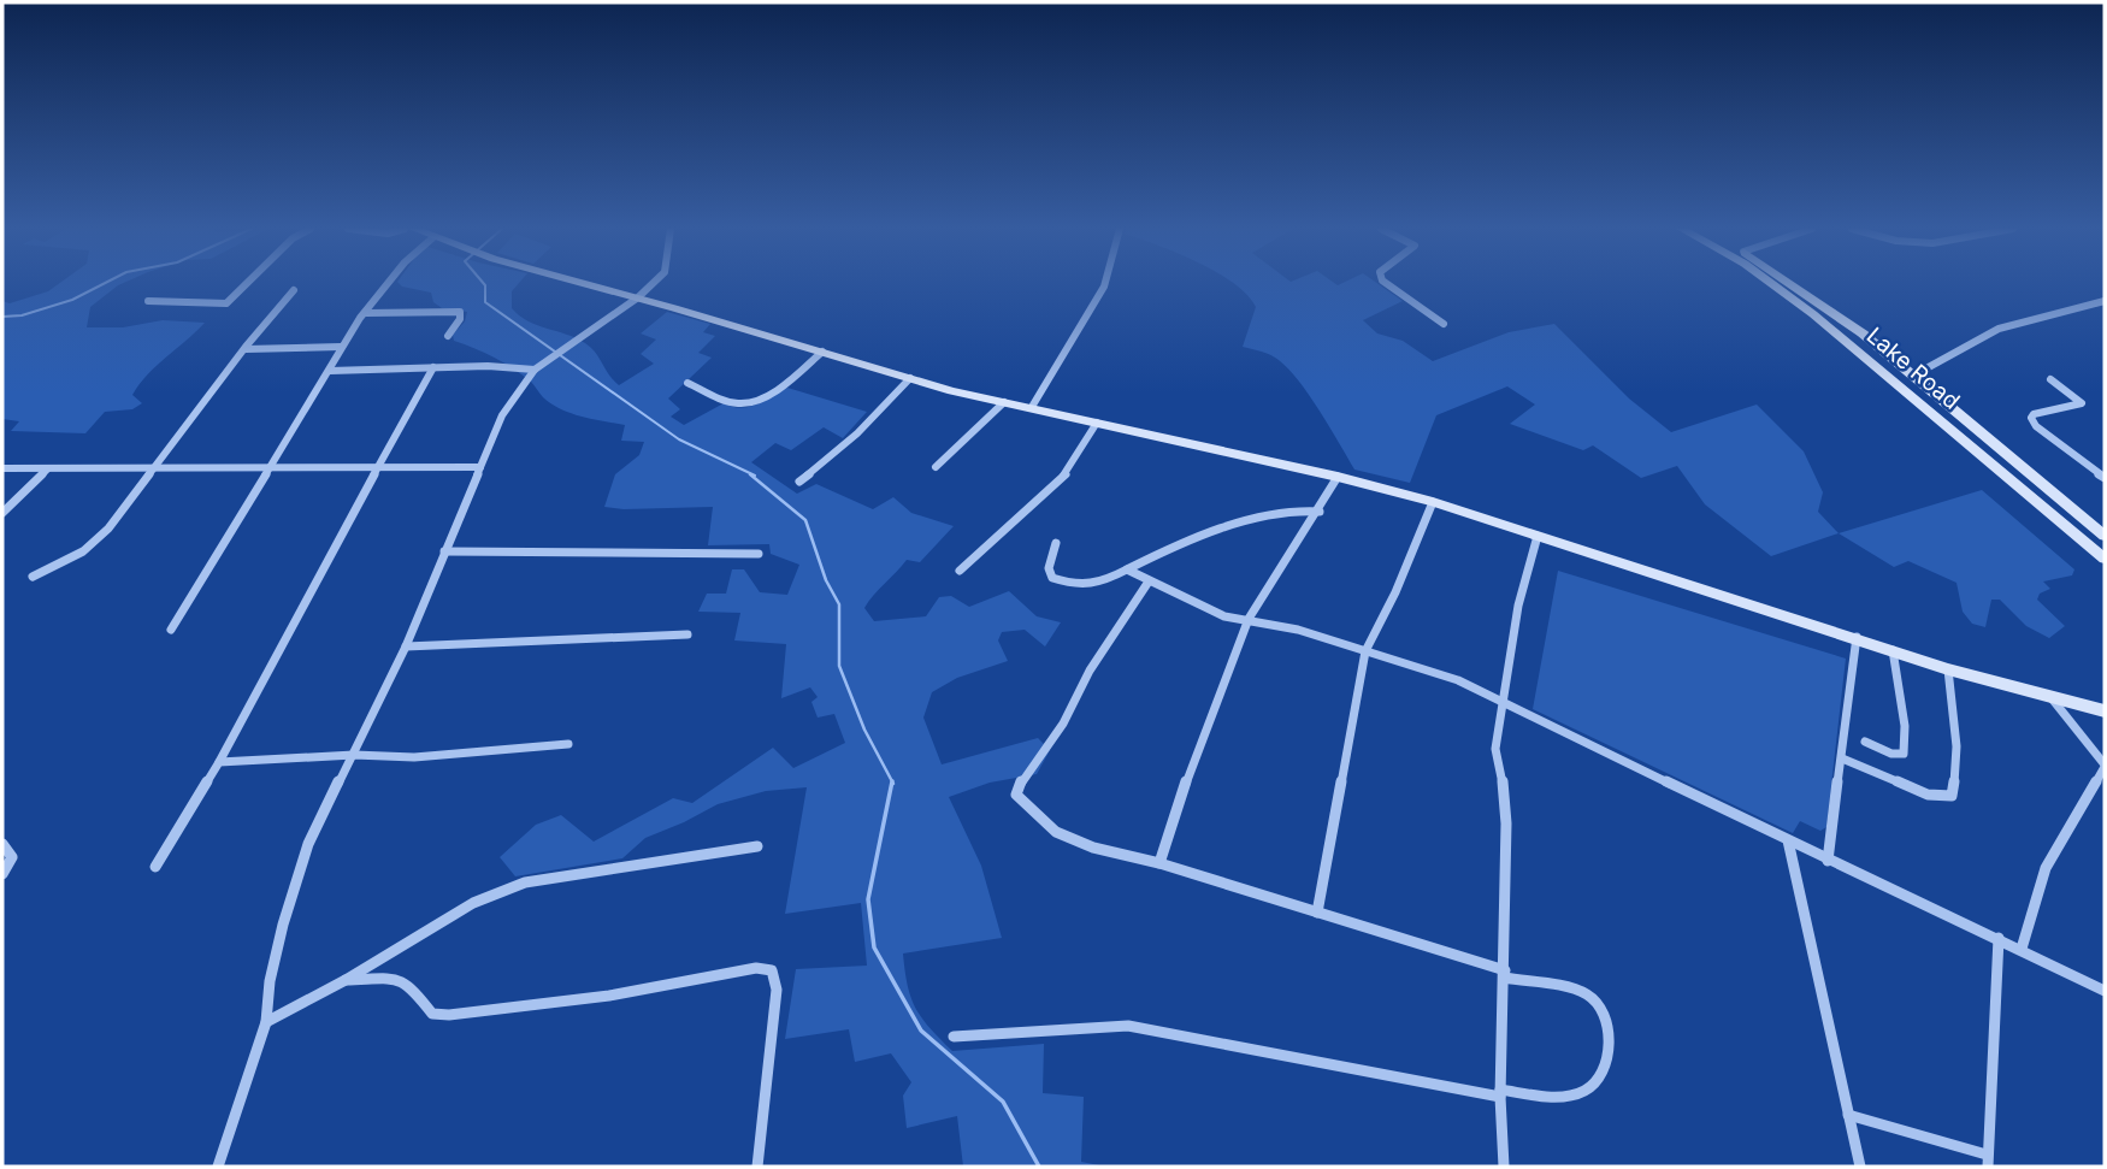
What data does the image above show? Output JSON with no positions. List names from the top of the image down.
{
  "streets": {
    "street": ["Lake Road"]
  }
}
